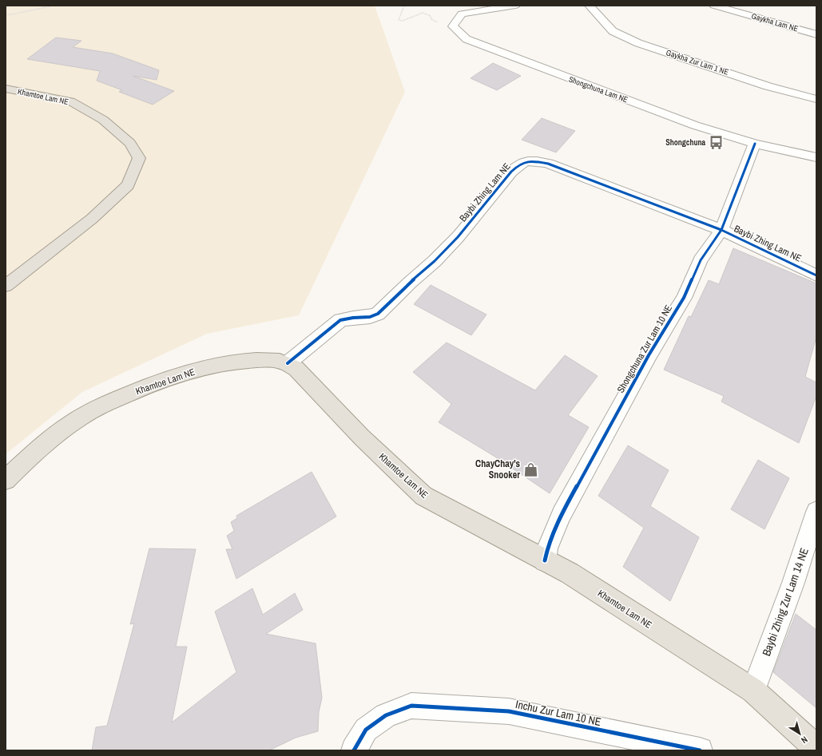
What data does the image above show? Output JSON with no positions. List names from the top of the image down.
{
  "streets": {
    "main road": ["Khamtoe Lam NE"],
    "street": [
      "Gaykha Lam NE",
      "Gaykha Zur Lam 1 NE",
      "Shongchuna Lam NE",
      "Baybi Zhing Lam NE",
      "Shongchuna Zur Lam 10 NE",
      "Baybi Zhing Zur Lam 14 NE",
      "Inchu Zur Lam 10 NE"
    ]
  },
  "crossings": [
    ["Shongchuna Lam NE", "Shongchuna Zur Lam 10 NE"],
    ["Khamtoe Lam NE", "Baybi Zhing Lam NE"],
    ["Khamtoe Lam NE", "Shongchuna Zur Lam 10 NE"],
    ["Khamtoe Lam NE", "Baybi Zhing Zur Lam 14 NE"],
    ["Baybi Zhing Lam NE", "Shongchuna Zur Lam 10 NE"]
  ],
  "places": {
    "bus stop": ["Shongchuna"],
    "shop": ["ChayChay's Snooker"]
  },
  "north": "bottom right"
}
